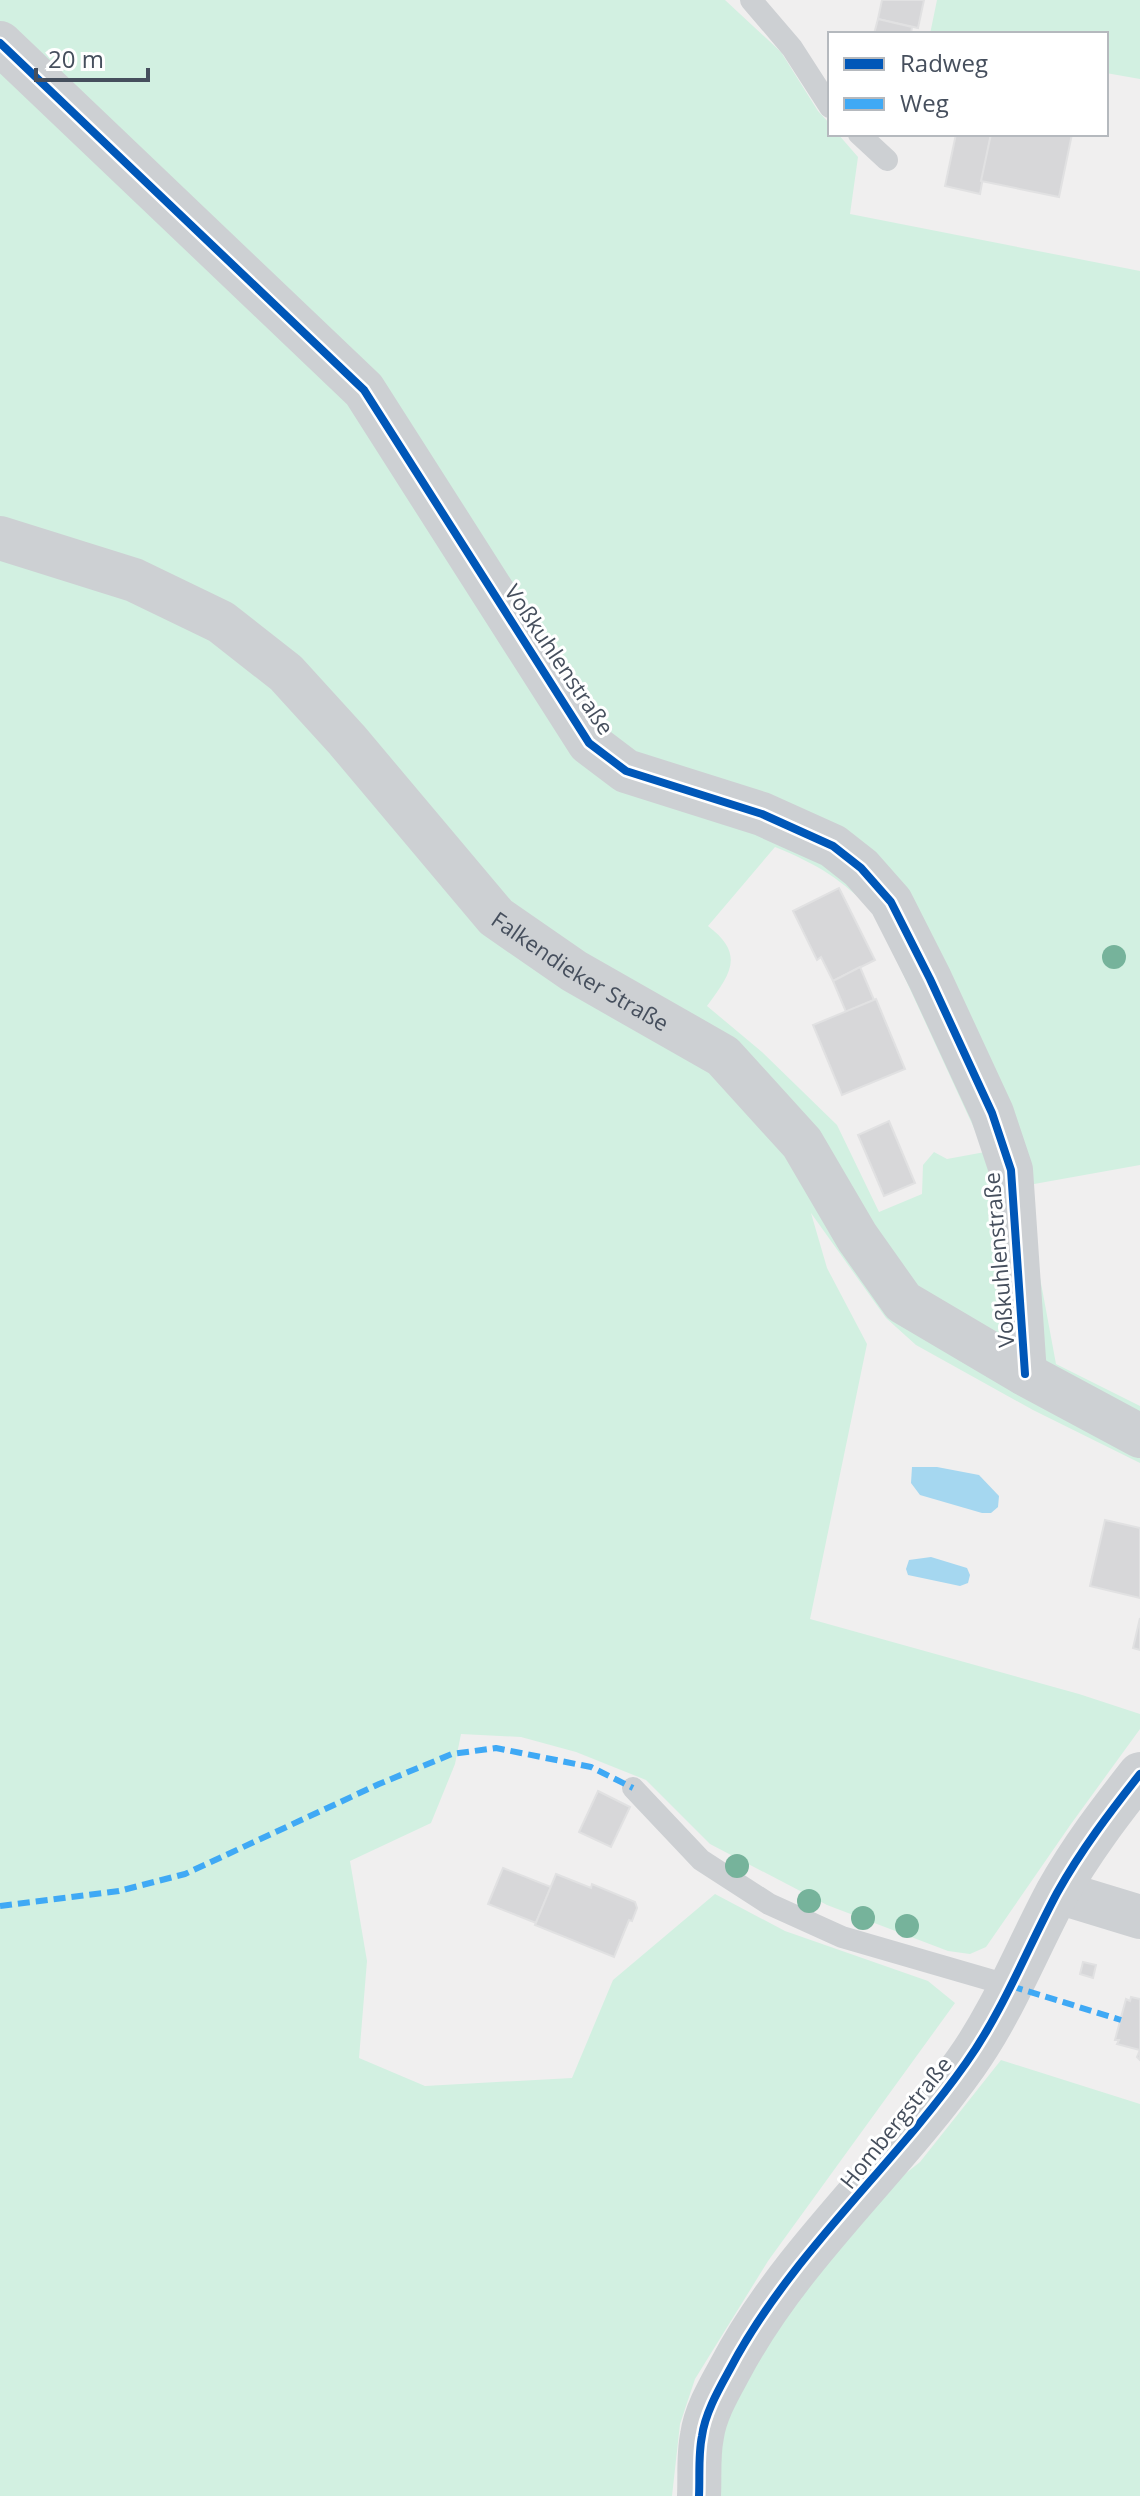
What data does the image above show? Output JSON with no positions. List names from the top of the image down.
{
  "streets": {
    "street": ["Voßkuhlenstraße", "Falkendieker Straße", "Hombergstraße"]
  },
  "crossings": [
    ["Voßkuhlenstraße", "Falkendieker Straße"]
  ],
  "legend": ["Radweg", "Weg"],
  "scale_bar": "20 m"
}
